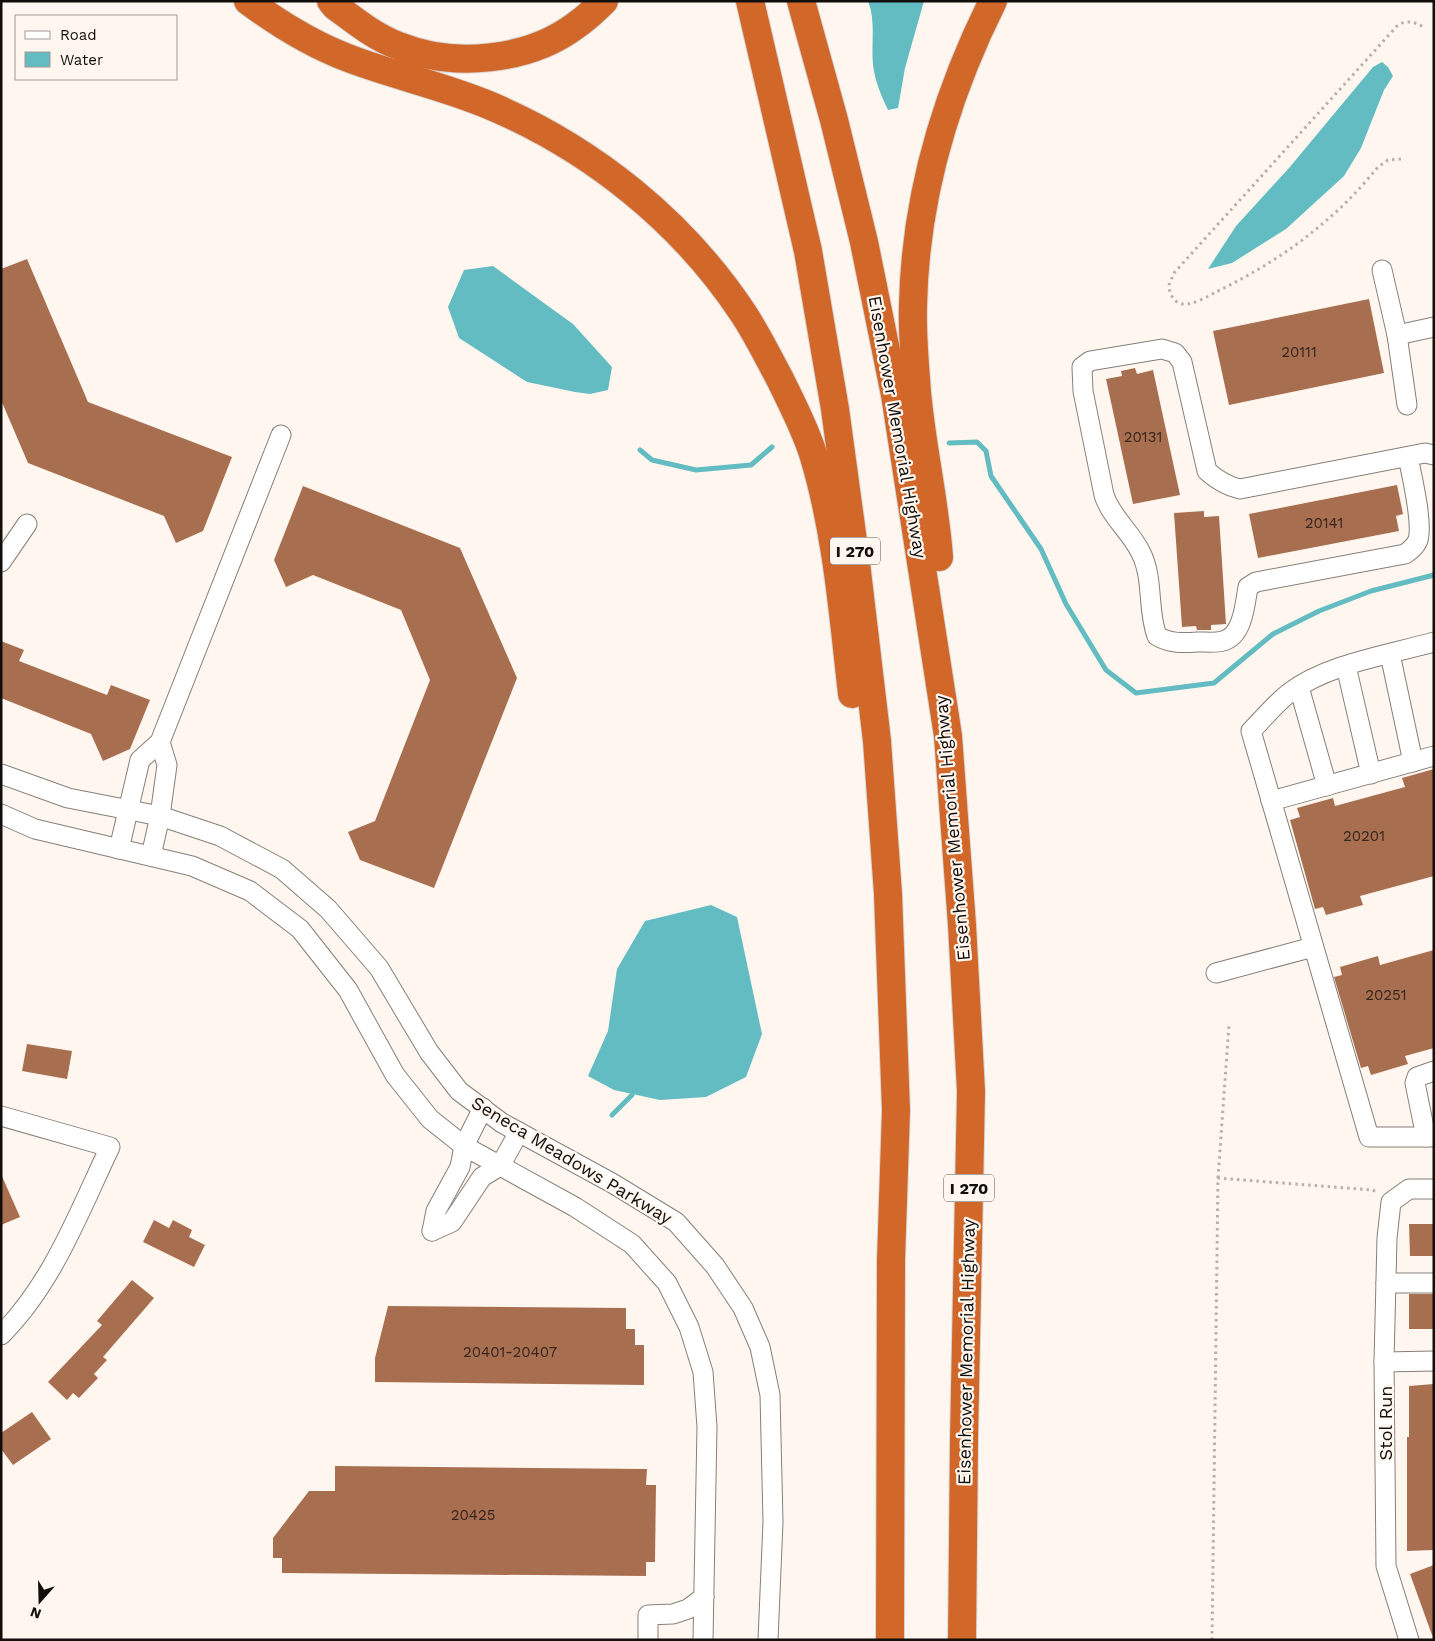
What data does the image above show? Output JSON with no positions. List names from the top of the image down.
{
  "streets": {
    "highway": ["Eisenhower Memorial Highway", "I 270"],
    "street": ["Seneca Meadows Parkway", "Stol Run"]
  },
  "house_numbers": [
    "20111",
    "20131",
    "20141",
    "20201",
    "20251",
    "20401-20407",
    "20425"
  ],
  "legend": ["Road", "Water"],
  "north": "bottom"
}
